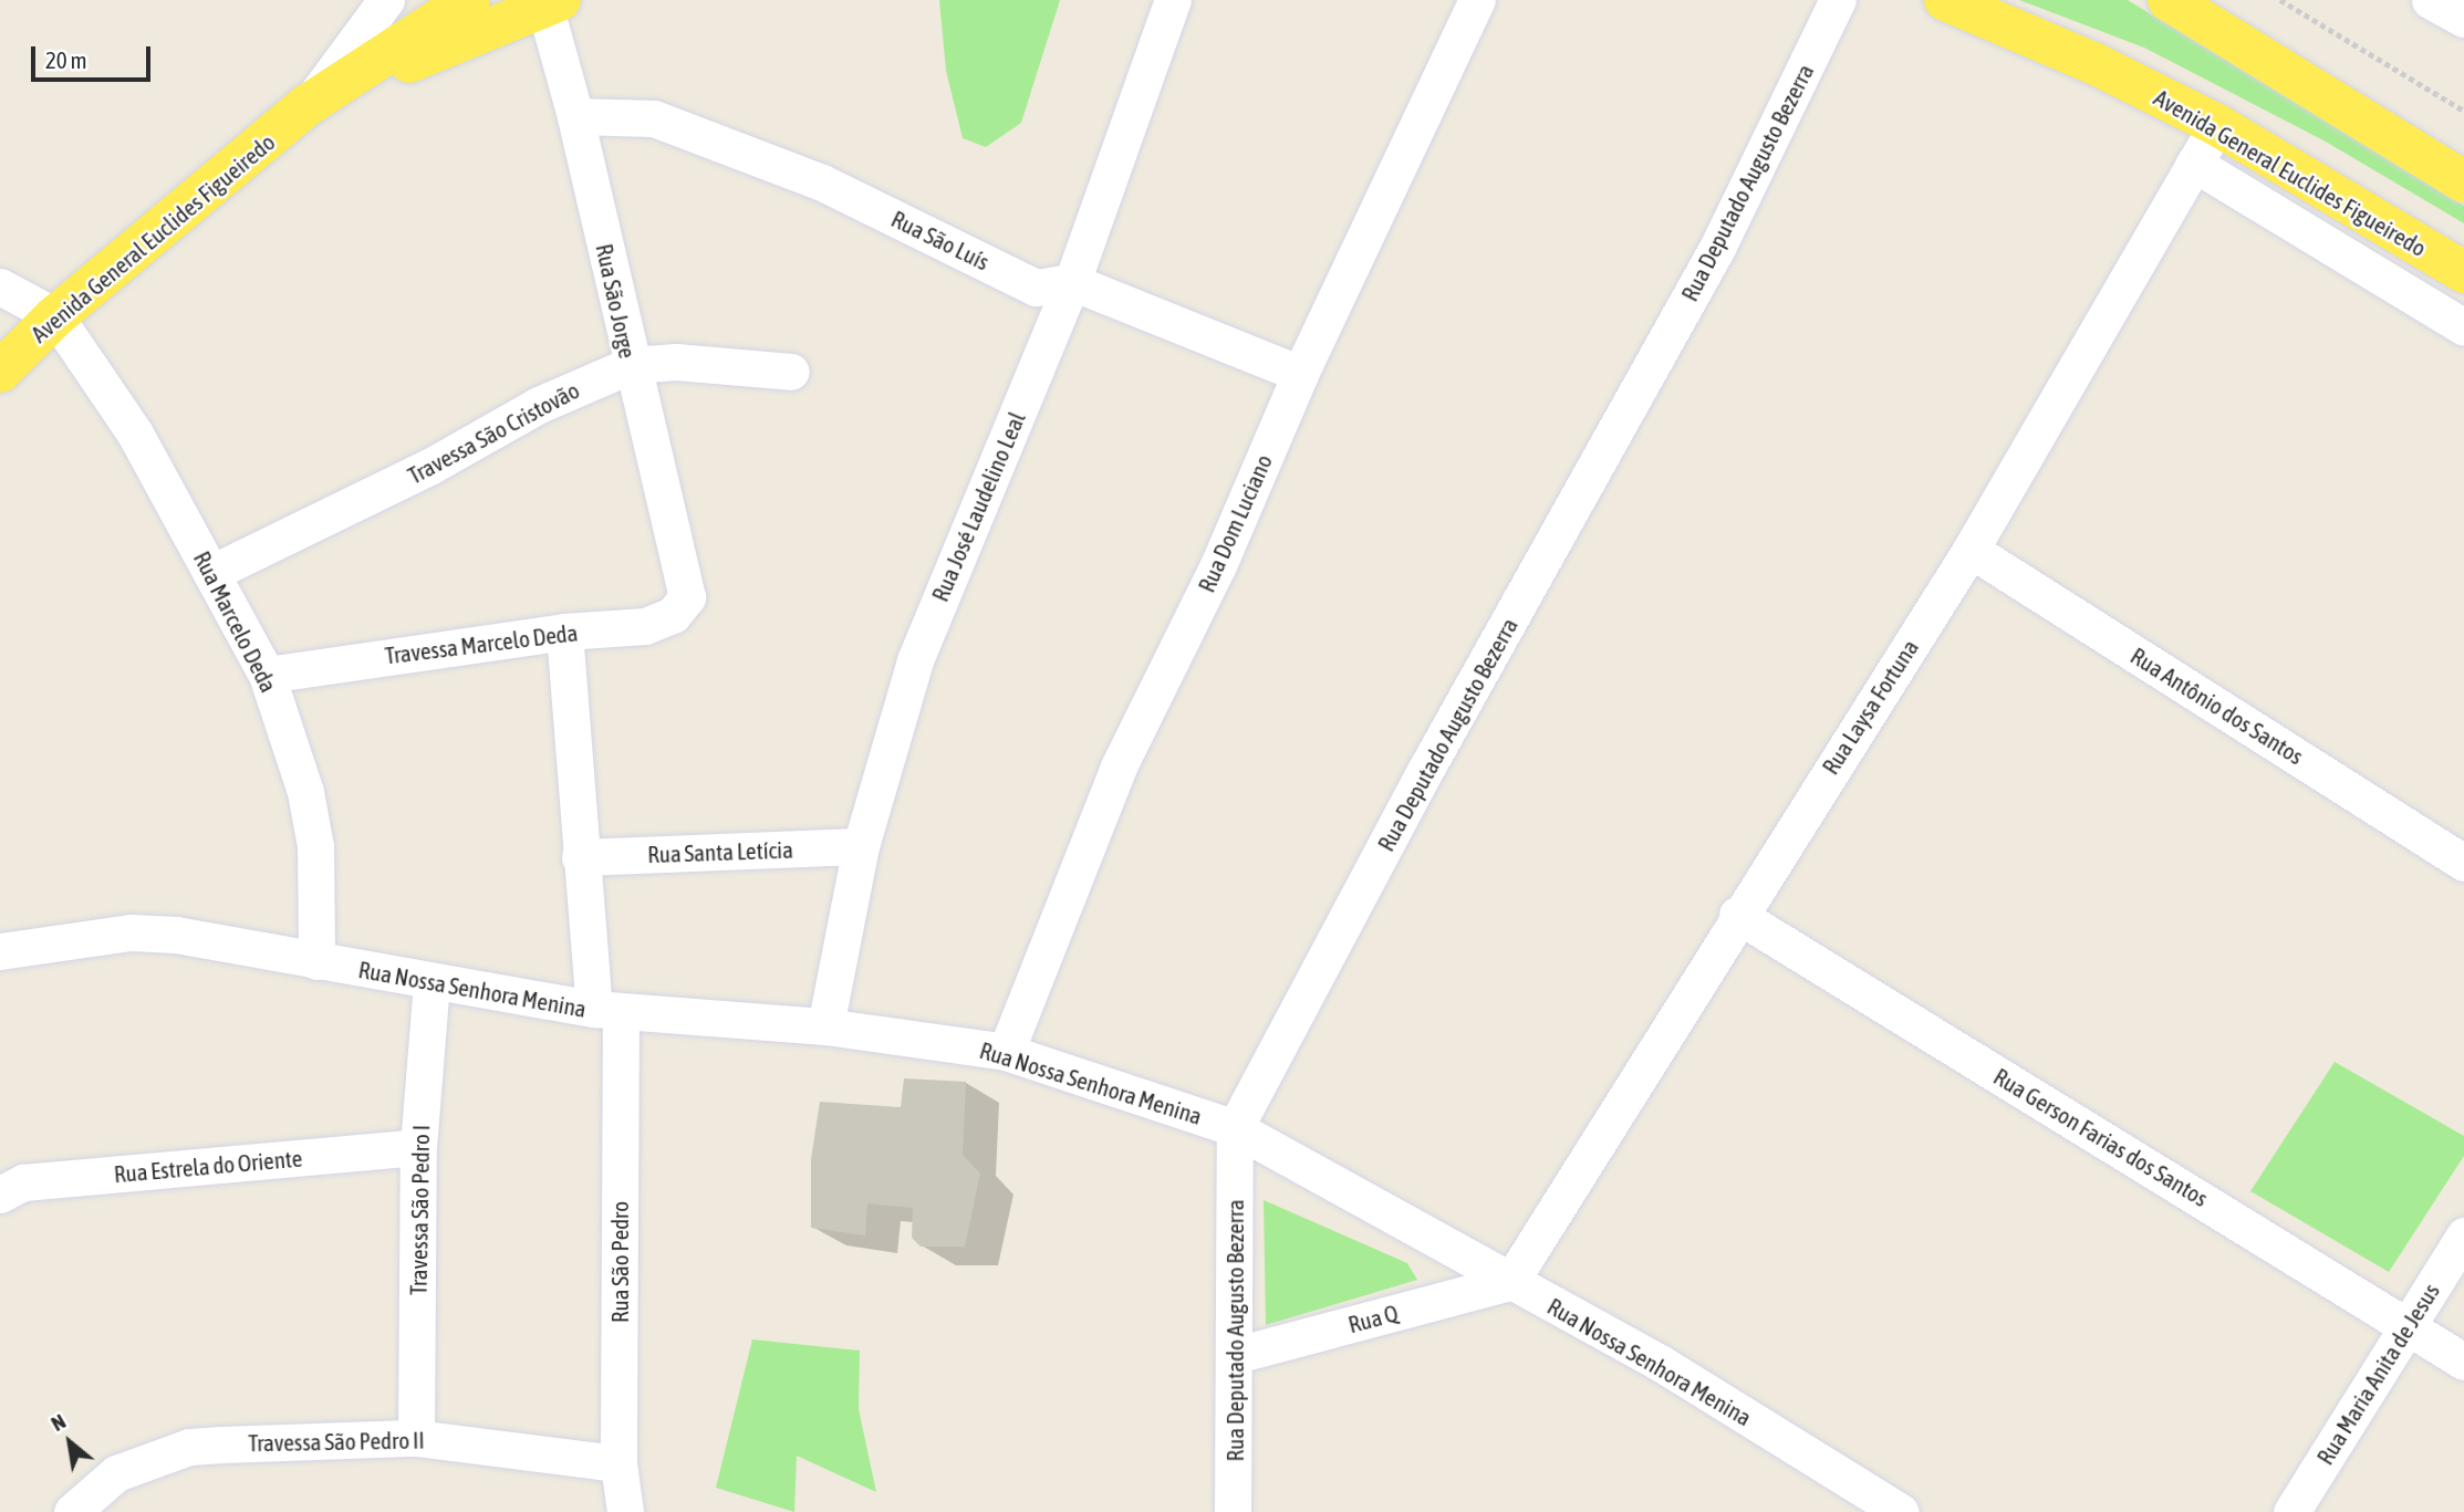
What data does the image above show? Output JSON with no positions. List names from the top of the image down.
{
  "streets": {
    "main road": ["Avenida General Euclides Figueiredo"],
    "street": [
      "Rua Deputado Augusto Bezerra",
      "Rua São Luís",
      "Rua São Jorge",
      "Travessa São Cristovão",
      "Rua José Laudelino Leal",
      "Rua Dom Luciano",
      "Rua Marcelo Deda",
      "Travessa Marcelo Deda",
      "Rua Antônio dos Santos",
      "Rua Laysa Fortuna",
      "Rua Santa Letícia",
      "Rua Nossa Senhora Menina",
      "Rua Gerson Farias dos Santos",
      "Rua Estrela do Oriente",
      "Travessa São Pedro I",
      "Rua São Pedro",
      "Rua Q",
      "Rua Maria Anita de Jesus",
      "Travessa São Pedro II"
    ]
  },
  "crossings": [
    ["Avenida General Euclides Figueiredo", "Rua São Jorge"],
    ["Avenida General Euclides Figueiredo", "Rua Marcelo Deda"],
    ["Avenida General Euclides Figueiredo", "Rua Laysa Fortuna"],
    ["Rua Deputado Augusto Bezerra", "Rua Nossa Senhora Menina"],
    ["Rua Deputado Augusto Bezerra", "Rua Q"],
    ["Rua São Luís", "Rua São Jorge"],
    ["Rua São Luís", "Rua José Laudelino Leal"],
    ["Rua São Luís", "Rua Dom Luciano"],
    ["Rua São Jorge", "Travessa São Cristovão"],
    ["Rua São Jorge", "Travessa Marcelo Deda"],
    ["Travessa São Cristovão", "Rua Marcelo Deda"],
    ["Rua José Laudelino Leal", "Rua Santa Letícia"],
    ["Rua José Laudelino Leal", "Rua Nossa Senhora Menina"],
    ["Rua Dom Luciano", "Rua Nossa Senhora Menina"],
    ["Rua Marcelo Deda", "Travessa Marcelo Deda"],
    ["Rua Marcelo Deda", "Rua Nossa Senhora Menina"],
    ["Travessa Marcelo Deda", "Rua São Pedro"],
    ["Rua Antônio dos Santos", "Rua Laysa Fortuna"],
    ["Rua Laysa Fortuna", "Rua Nossa Senhora Menina"],
    ["Rua Laysa Fortuna", "Rua Gerson Farias dos Santos"],
    ["Rua Laysa Fortuna", "Rua Q"],
    ["Rua Santa Letícia", "Rua São Pedro"],
    ["Rua Nossa Senhora Menina", "Travessa São Pedro I"],
    ["Rua Nossa Senhora Menina", "Rua São Pedro"],
    ["Rua Nossa Senhora Menina", "Rua Q"],
    ["Rua Gerson Farias dos Santos", "Rua Maria Anita de Jesus"],
    ["Rua Estrela do Oriente", "Travessa São Pedro I"],
    ["Travessa São Pedro I", "Travessa São Pedro II"],
    ["Rua São Pedro", "Travessa São Pedro II"]
  ],
  "scale_bar": "20 m",
  "north": "top left"
}
